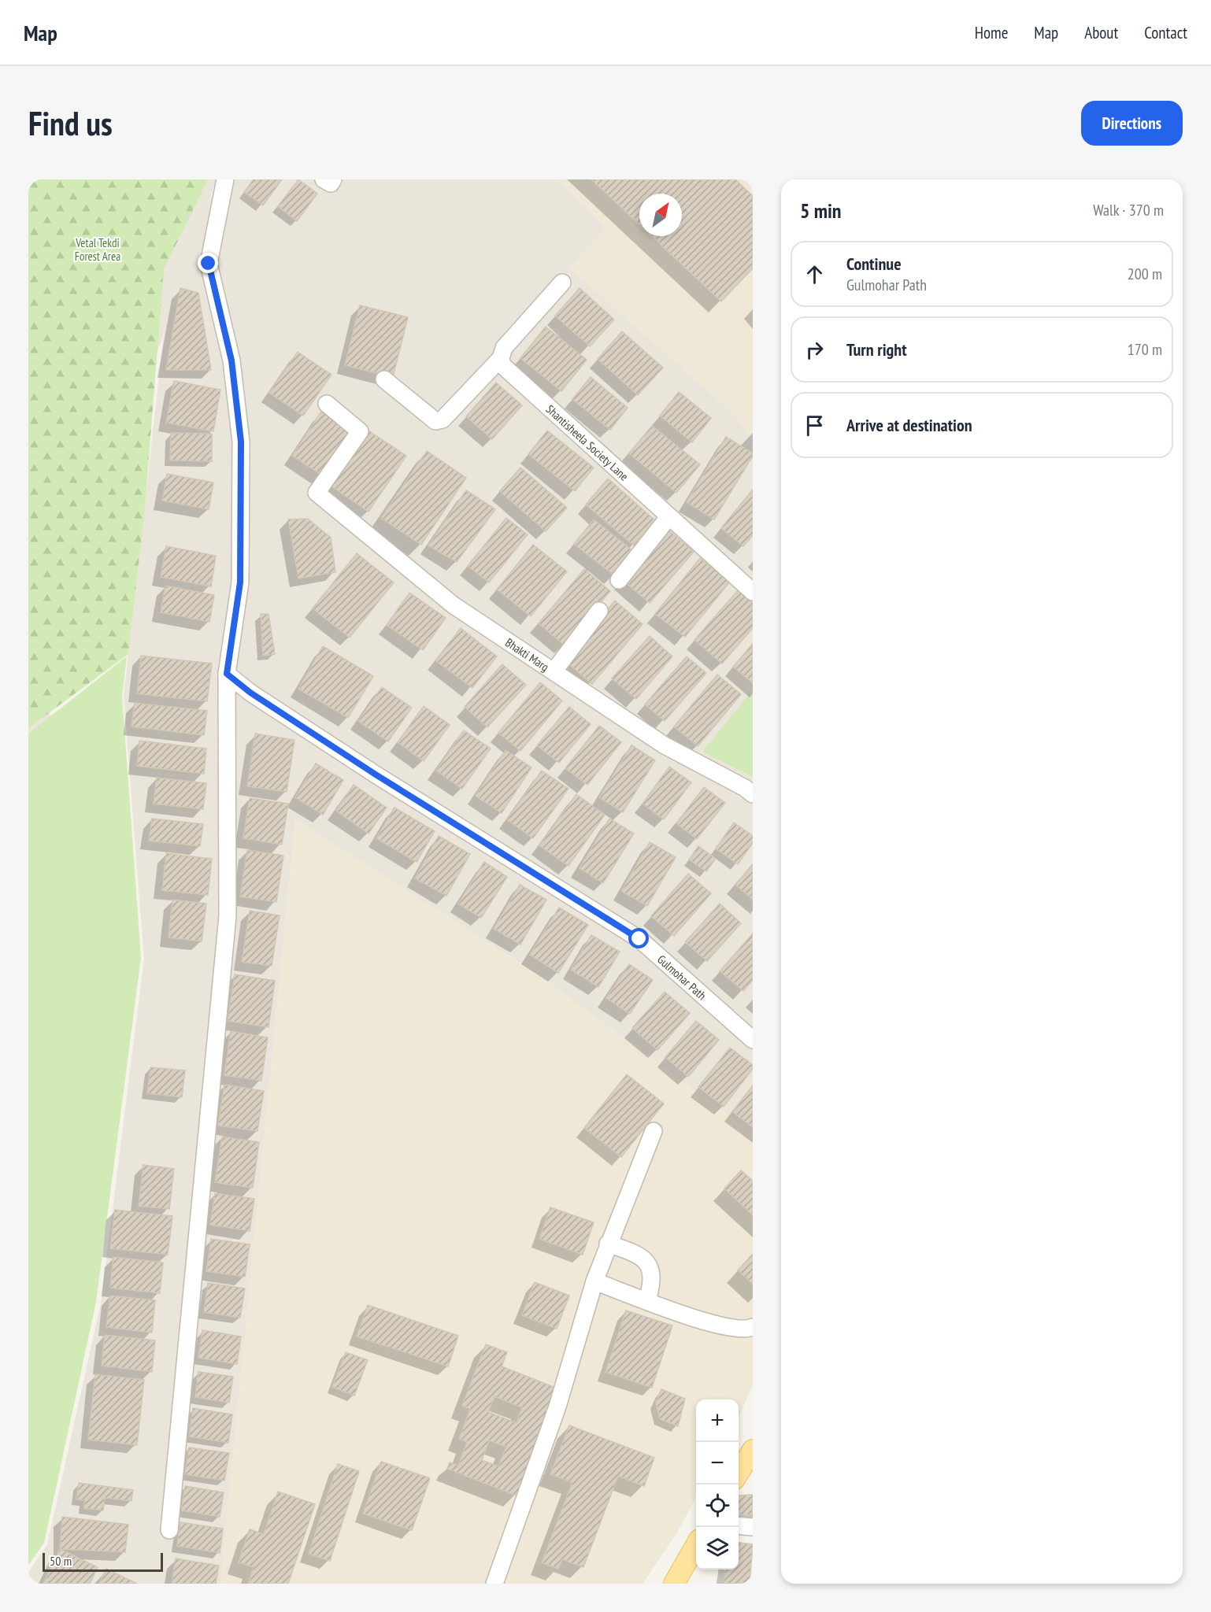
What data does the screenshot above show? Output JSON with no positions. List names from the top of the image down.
{
  "streets": {
    "street": ["Shantisheela Society Lane", "Bhakti Marg", "Gulmohar Path"]
  },
  "parks": ["Vetal Tekdi Forest Area"],
  "scale_bar": "50 m",
  "north": "top right",
  "page": {
    "header": "Map",
    "nav": [
      "Home",
      "Map",
      "About",
      "Contact"
    ],
    "buttons": "Directions",
    "title": "Find us",
    "heading": ["5 min", "Walk · 370 m"],
    "list": [
      ["Continue", "Gulmohar Path", "200 m"],
      ["Turn right", "170 m"],
      "Arrive at destination"
    ],
    "map_buttons": ["+", "−"],
    "scale": "50 m"
  }
}
